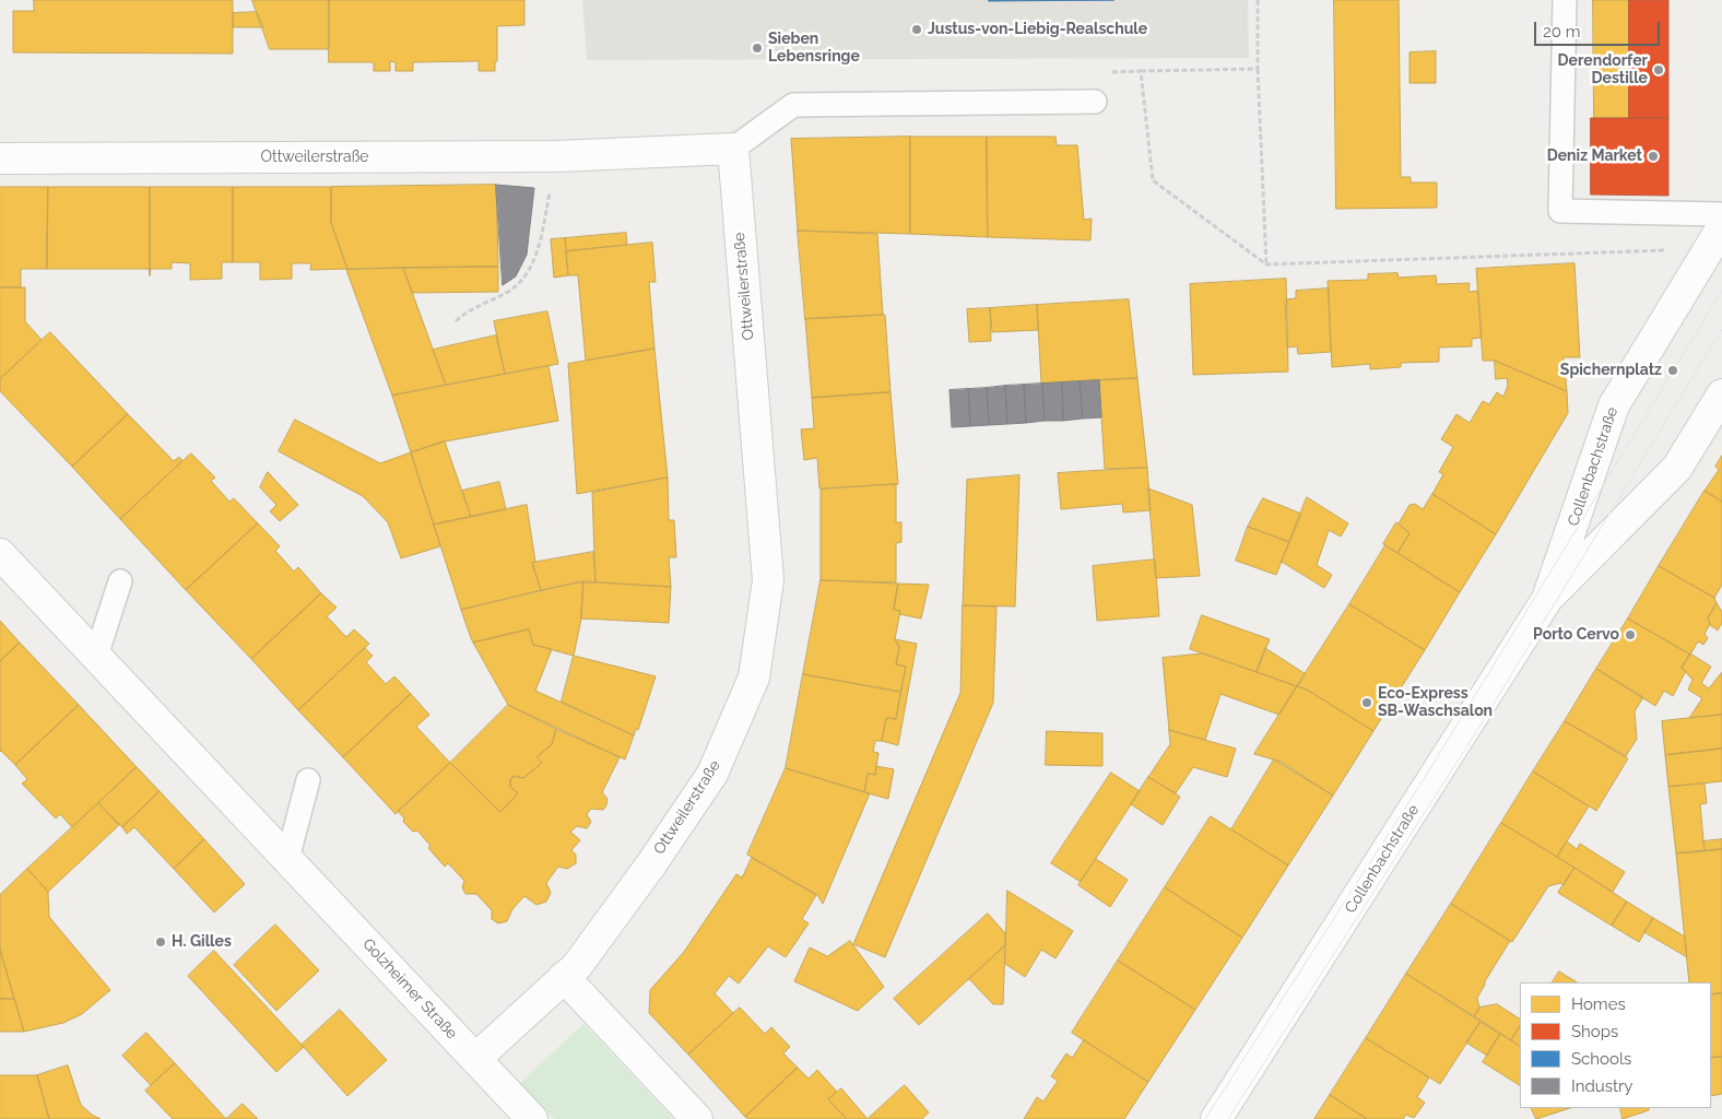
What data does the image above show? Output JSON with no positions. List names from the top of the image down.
{
  "streets": {
    "street": ["Ottweilerstraße", "Collenbachstraße", "Golzheimer Straße"]
  },
  "crossings": [
    ["Ottweilerstraße", "Golzheimer Straße"]
  ],
  "places": [
    "Justus-von-Liebig-Realschule",
    "Sieben Lebensringe",
    "Derendorfer Destille",
    "Deniz Market",
    "Spichernplatz",
    "Porto Cervo",
    "Eco-Express SB-Waschsalon",
    "H. Gilles"
  ],
  "legend": [
    "Homes",
    "Shops",
    "Schools",
    "Industry"
  ],
  "scale_bar": "20 m"
}
